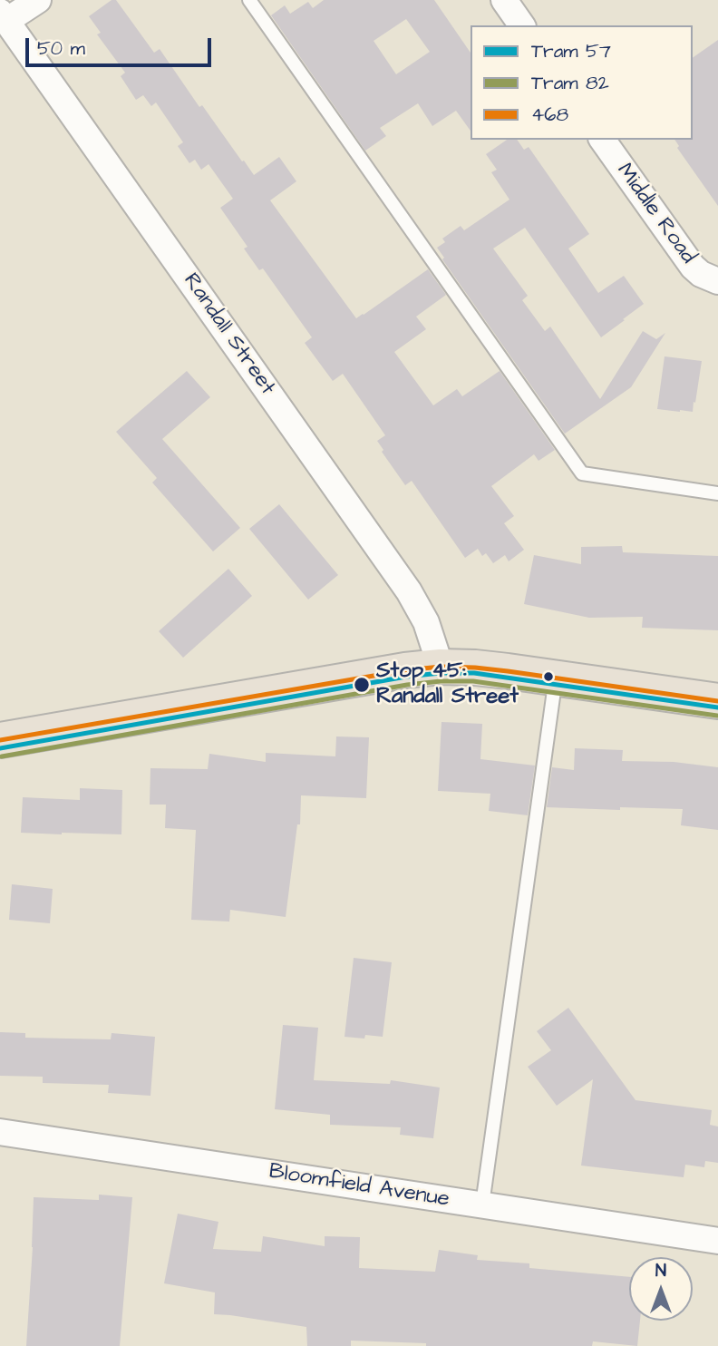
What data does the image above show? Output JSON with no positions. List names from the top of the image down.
{
  "streets": {
    "street": ["Middle Road", "Randall Street", "Bloomfield Avenue"]
  },
  "places": ["Stop 45: Randall Street"],
  "lines": ["transit line 468", "tram line 57", "tram line 82"],
  "legend": ["Tram 57", "Tram 82", "468"],
  "scale_bar": "50 m",
  "north": "top"
}
